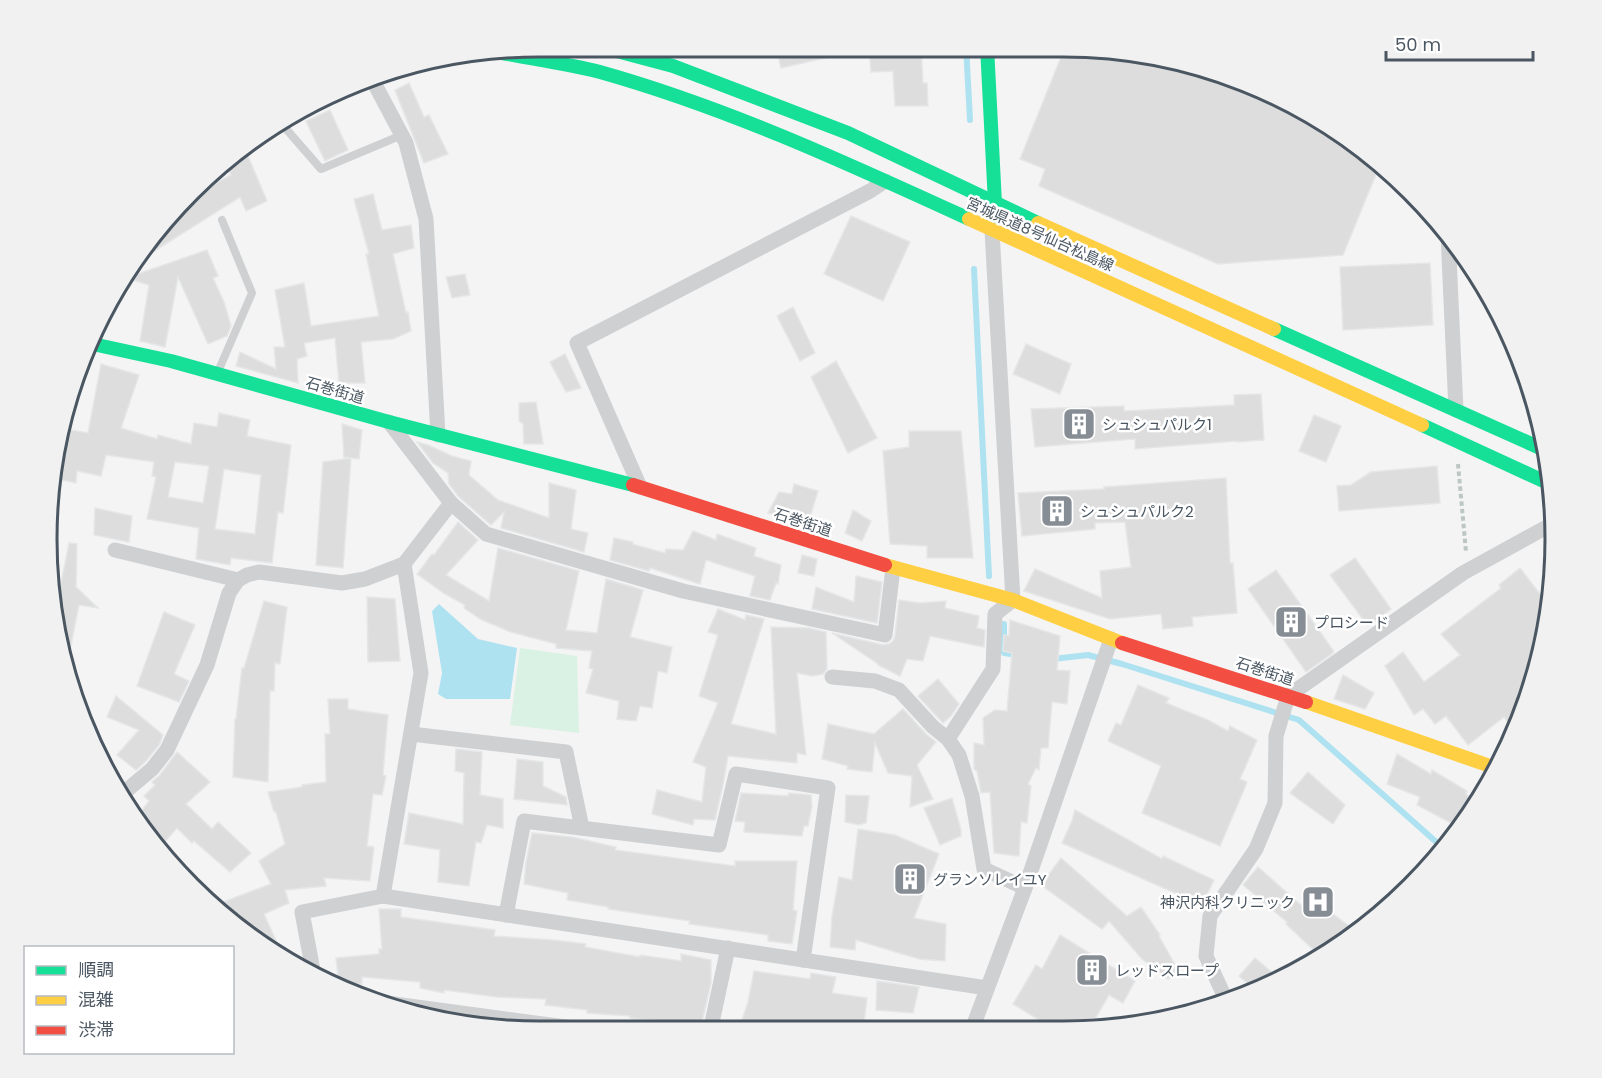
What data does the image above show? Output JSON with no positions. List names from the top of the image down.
{
  "streets": {
    "main road": ["宮城県道8号仙台松島線", "石巻街道"]
  },
  "places": {
    "building": [
      "シュシュパルク1",
      "シュシュパルク2",
      "プロシード",
      "グランソレイユY",
      "レッドスロープ"
    ],
    "hospital": ["神沢内科クリニック"]
  },
  "legend": ["順調", "混雑", "渋滞"],
  "scale_bar": "50 m"
}
